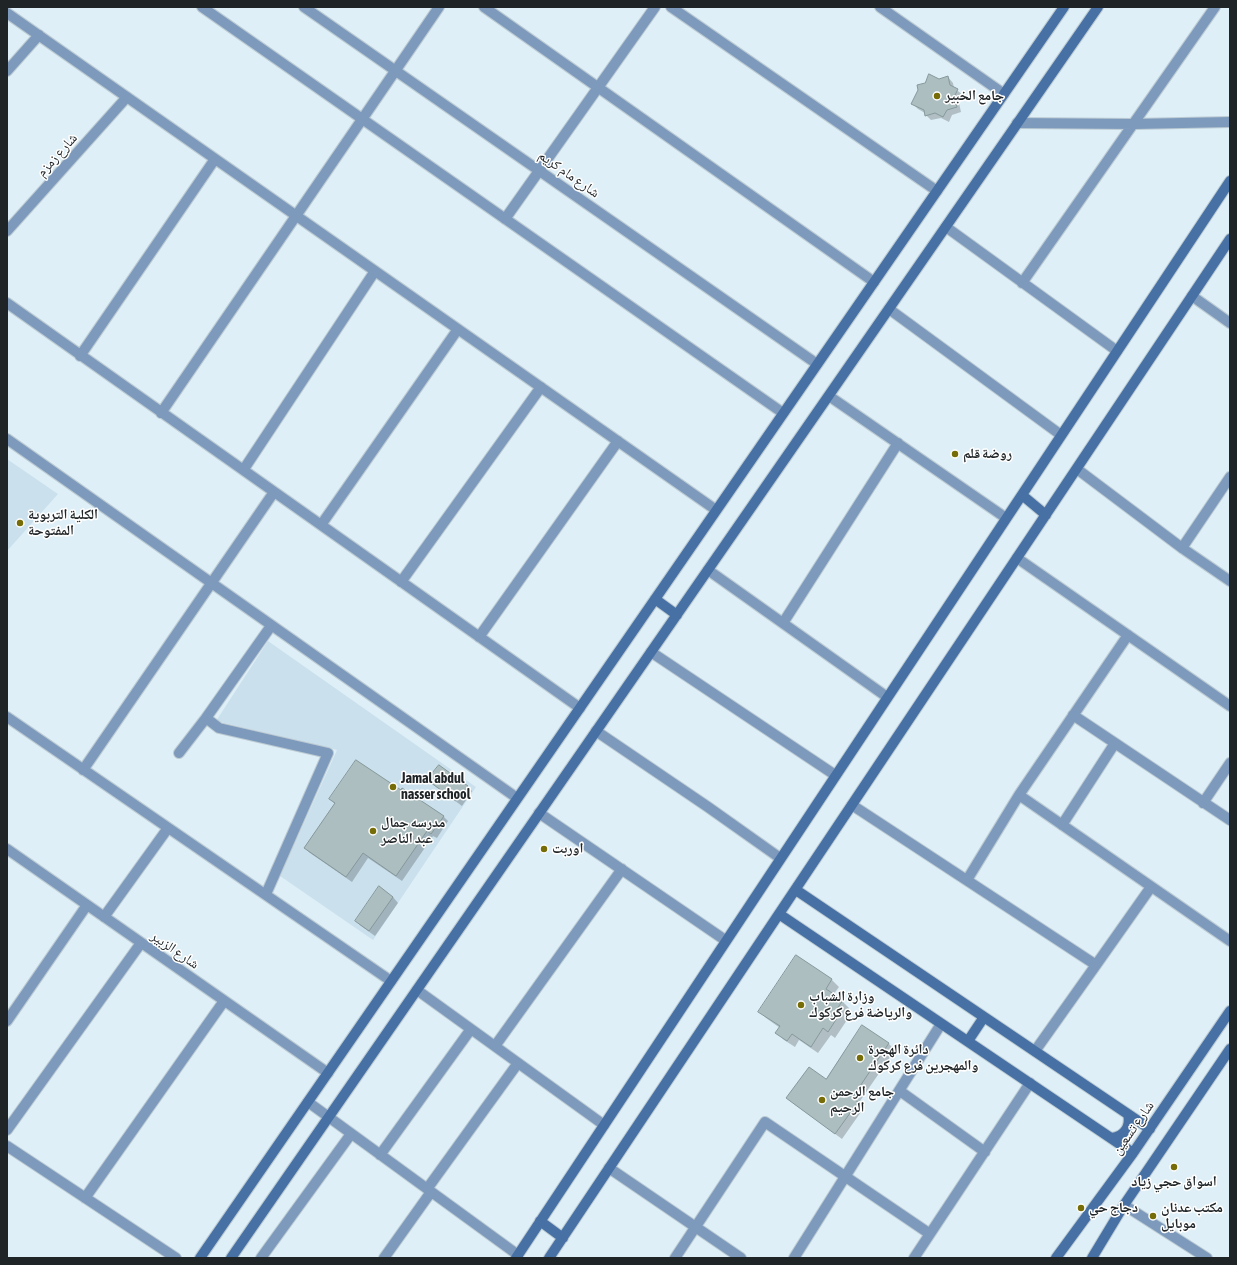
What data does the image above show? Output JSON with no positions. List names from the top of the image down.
{
  "streets": {
    "street": [
      "شارع زمزم",
      "شارع مام كريم",
      "شارع الزبير",
      "شارع تسعين"
    ]
  },
  "places": [
    "جامع الخبير",
    "روضة قلم",
    "الكلية التربوية المفتوحة",
    "Jamal abdul nasser school",
    "مدرسه جمال عبد الناصر",
    "اوربت",
    "وزارة الشباب والرياضة فرع كركوك",
    "دائرة الهجرة والمهجرين فرع كركوك",
    "جامع الرحمن الرحيم",
    "اسواق حجي زياد",
    "دجاج حي",
    "مكتب عدنان موبايل"
  ]
}
